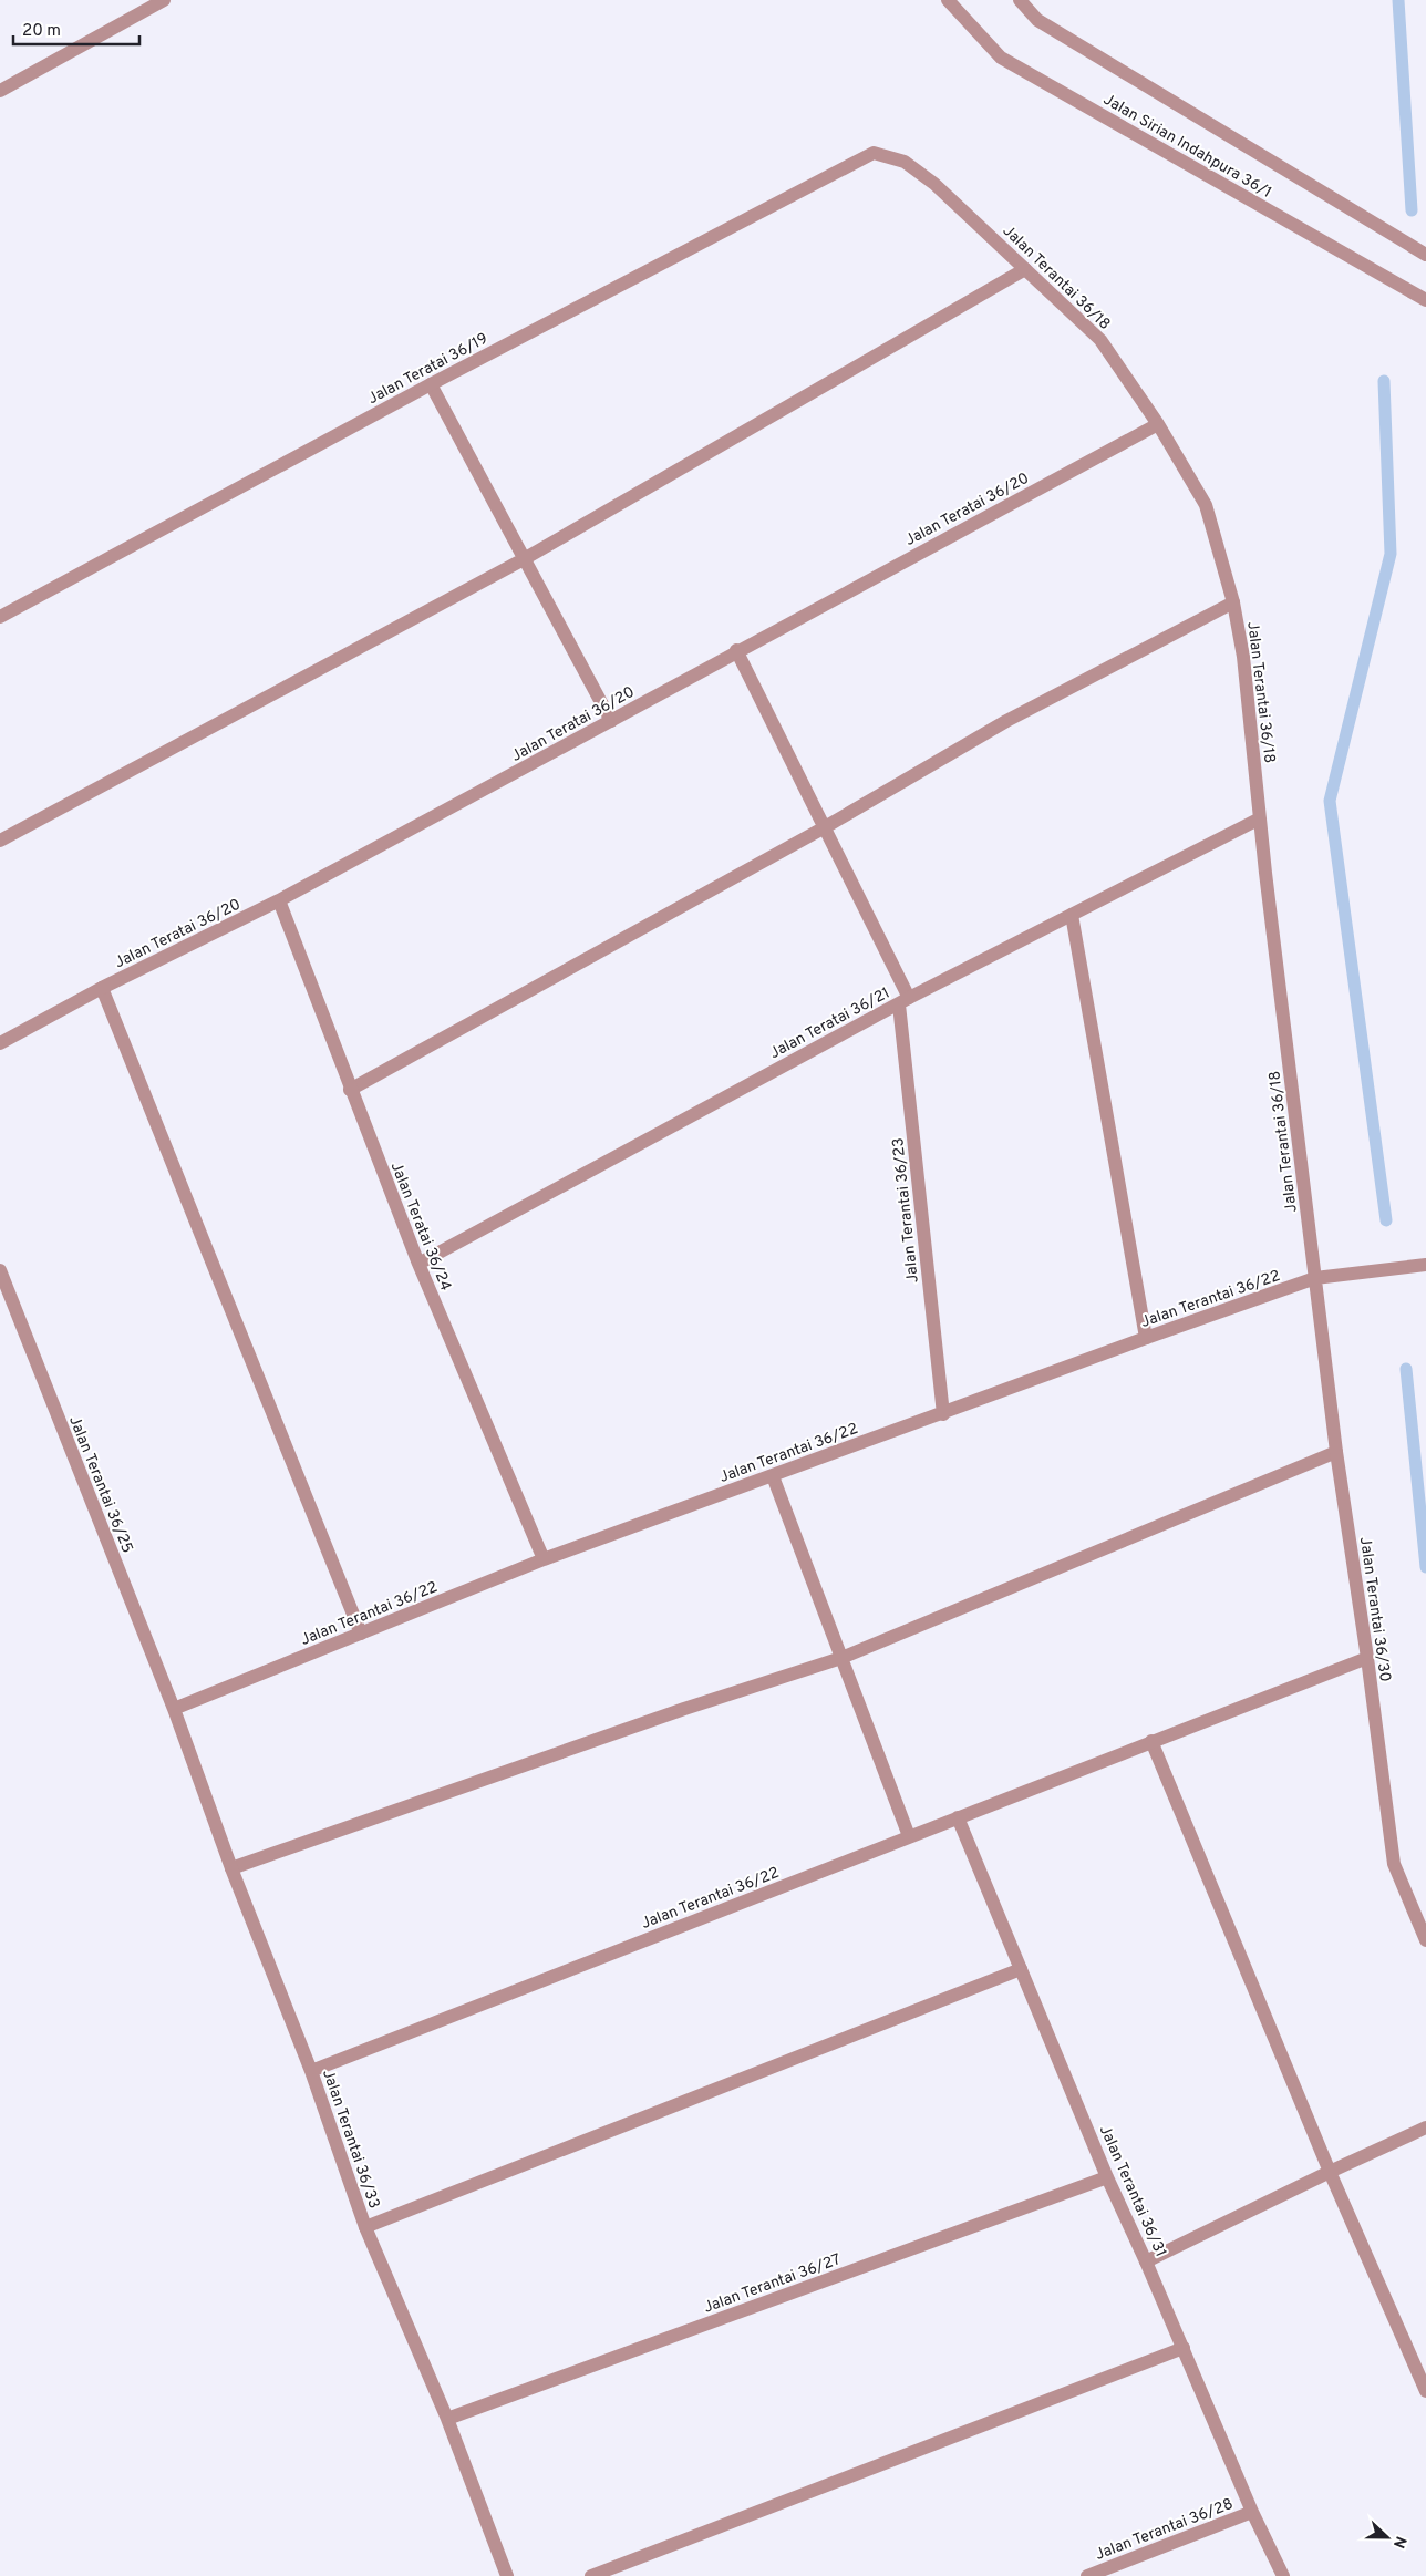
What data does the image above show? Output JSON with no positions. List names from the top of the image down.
{
  "streets": {
    "street": [
      "Jalan Sirian Indahpura 36/1",
      "Jalan Terantai 36/18",
      "Jalan Teratai 36/19",
      "Jalan Teratai 36/20",
      "Jalan Teratai 36/21",
      "Jalan Terantai 36/23",
      "Jalan Teratai 36/24",
      "Jalan Terantai 36/22",
      "Jalan Terantai 36/25",
      "Jalan Terantai 36/30",
      "Jalan Terantai 36/33",
      "Jalan Terantai 36/31",
      "Jalan Terantai 36/27",
      "Jalan Terantai 36/28"
    ]
  },
  "crossings": [
    ["Jalan Terantai 36/18", "Jalan Teratai 36/19"],
    ["Jalan Terantai 36/18", "Jalan Teratai 36/20"],
    ["Jalan Terantai 36/18", "Jalan Teratai 36/21"],
    ["Jalan Terantai 36/18", "Jalan Terantai 36/22"],
    ["Jalan Terantai 36/18", "Jalan Terantai 36/30"],
    ["Jalan Teratai 36/20", "Jalan Teratai 36/24"],
    ["Jalan Teratai 36/21", "Jalan Terantai 36/23"],
    ["Jalan Teratai 36/21", "Jalan Teratai 36/24"],
    ["Jalan Terantai 36/23", "Jalan Terantai 36/22"],
    ["Jalan Teratai 36/24", "Jalan Terantai 36/22"],
    ["Jalan Terantai 36/22", "Jalan Terantai 36/25"],
    ["Jalan Terantai 36/22", "Jalan Terantai 36/30"],
    ["Jalan Terantai 36/22", "Jalan Terantai 36/33"],
    ["Jalan Terantai 36/22", "Jalan Terantai 36/31"],
    ["Jalan Terantai 36/25", "Jalan Terantai 36/33"],
    ["Jalan Terantai 36/33", "Jalan Terantai 36/27"],
    ["Jalan Terantai 36/31", "Jalan Terantai 36/27"],
    ["Jalan Terantai 36/31", "Jalan Terantai 36/28"]
  ],
  "scale_bar": "20 m",
  "north": "right"
}
